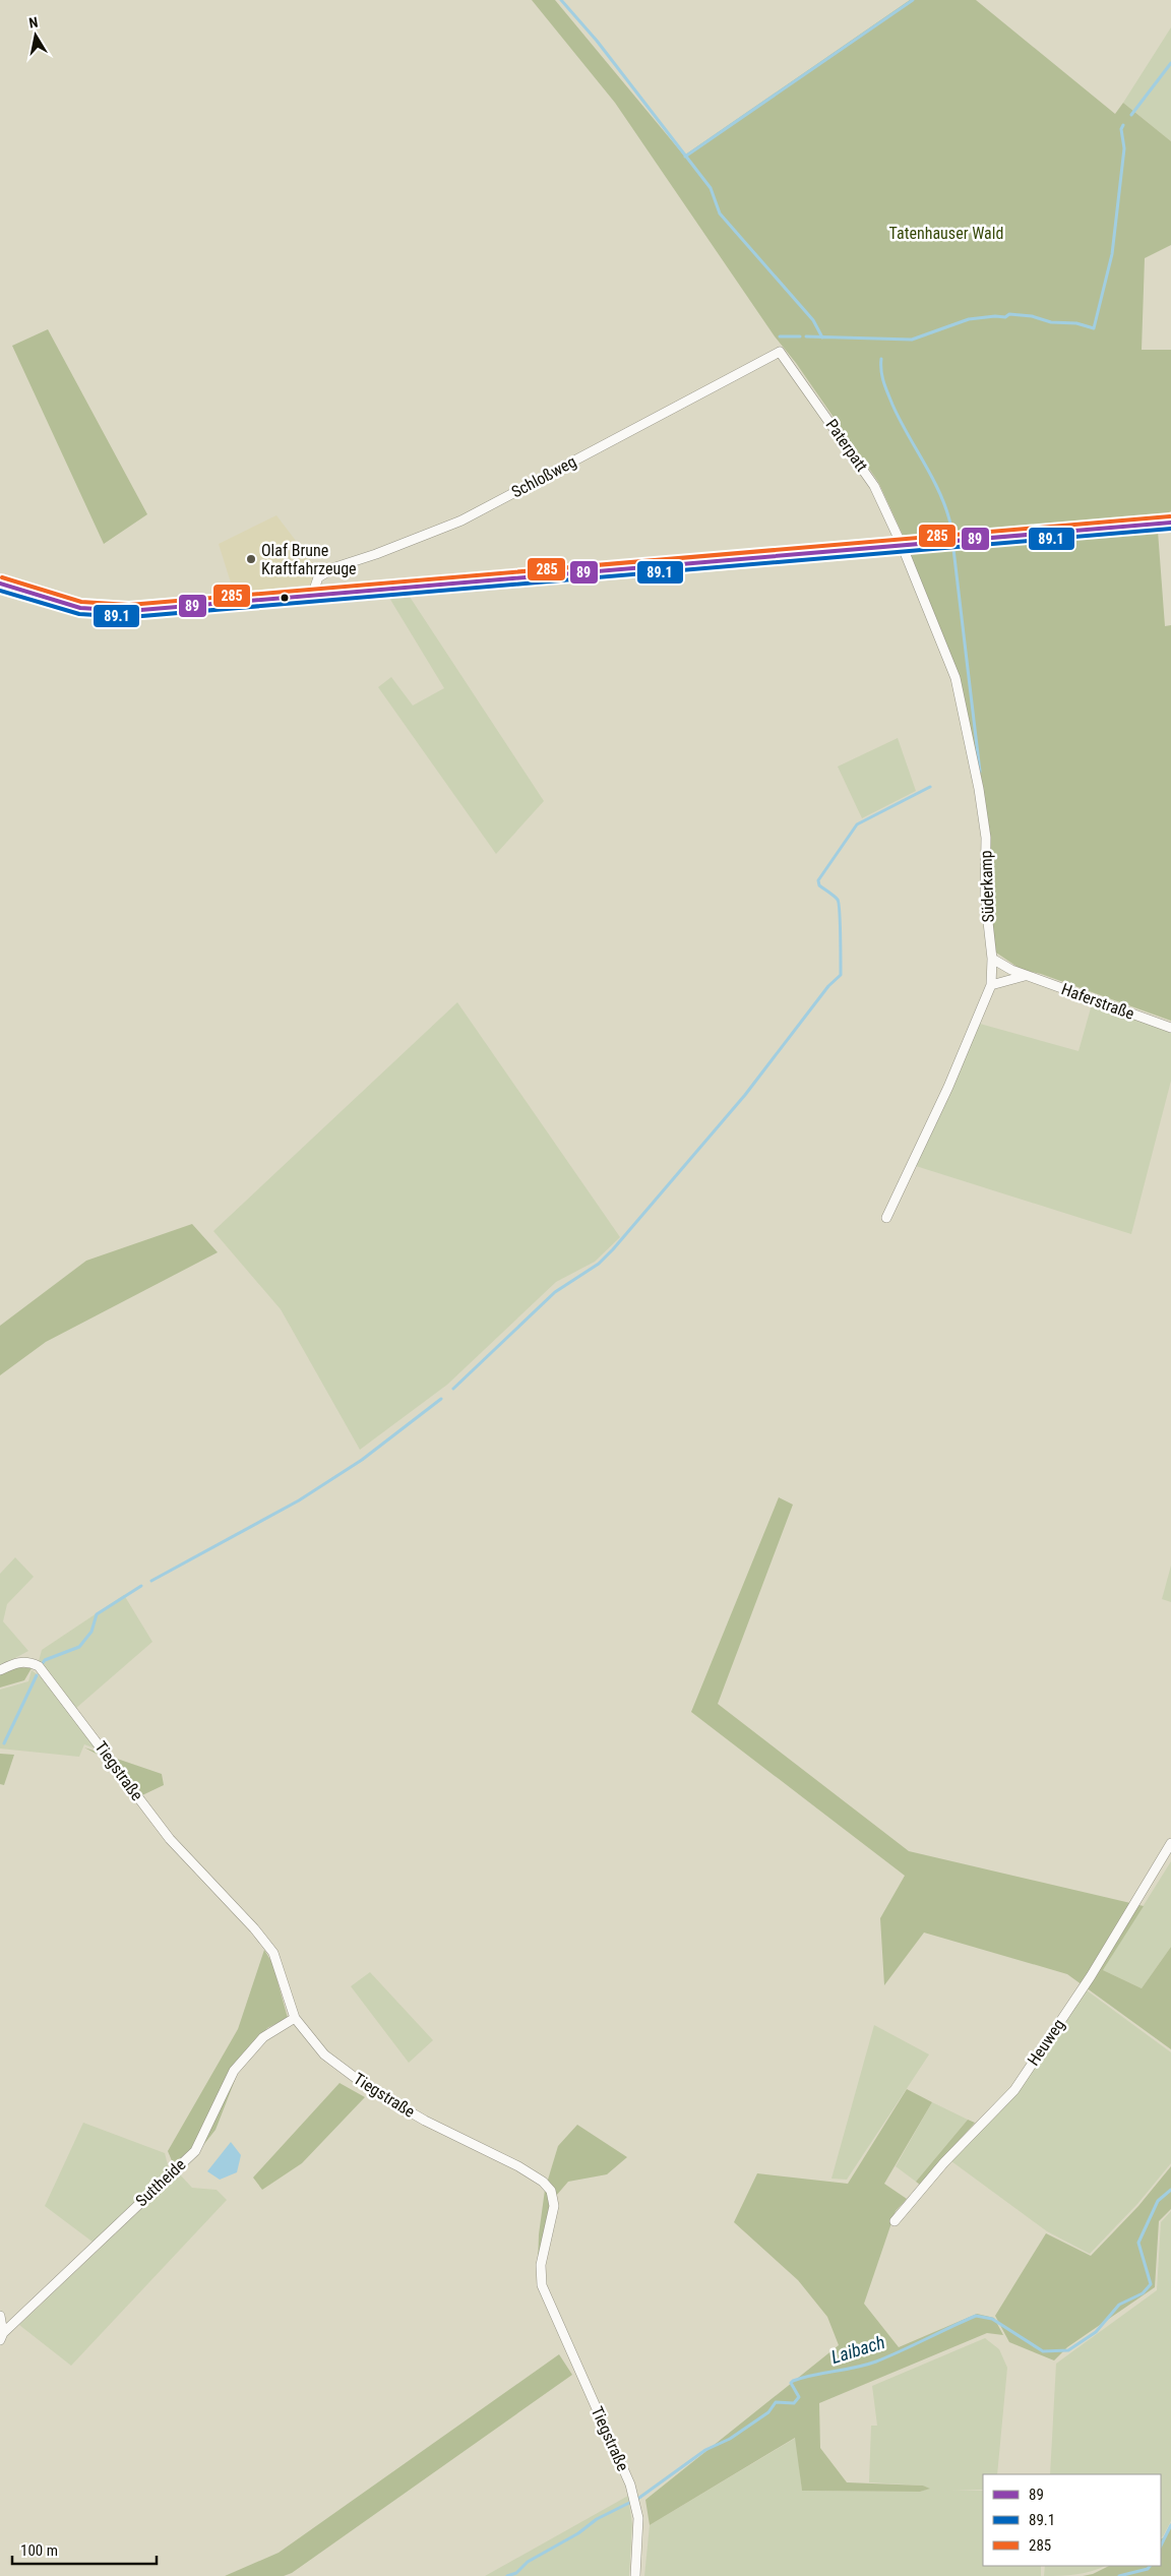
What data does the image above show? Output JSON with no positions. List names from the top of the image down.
{
  "streets": {
    "street": [
      "Paterpatt",
      "Schloßweg",
      "Süderkamp",
      "Haferstraße",
      "Tiegstraße",
      "Heuweg",
      "Suttheide"
    ]
  },
  "crossings": [
    ["Paterpatt", "Schloßweg"],
    ["Paterpatt", "Süderkamp"],
    ["Süderkamp", "Haferstraße"],
    ["Tiegstraße", "Suttheide"]
  ],
  "water": ["Laibach"],
  "parks": ["Tatenhauser Wald"],
  "places": ["Olaf Brune Kraftfahrzeuge"],
  "lines": ["transit line 285", "transit line 89", "transit line 89.1"],
  "legend": ["89", "89.1", "285"],
  "scale_bar": "100 m",
  "north": "top"
}
